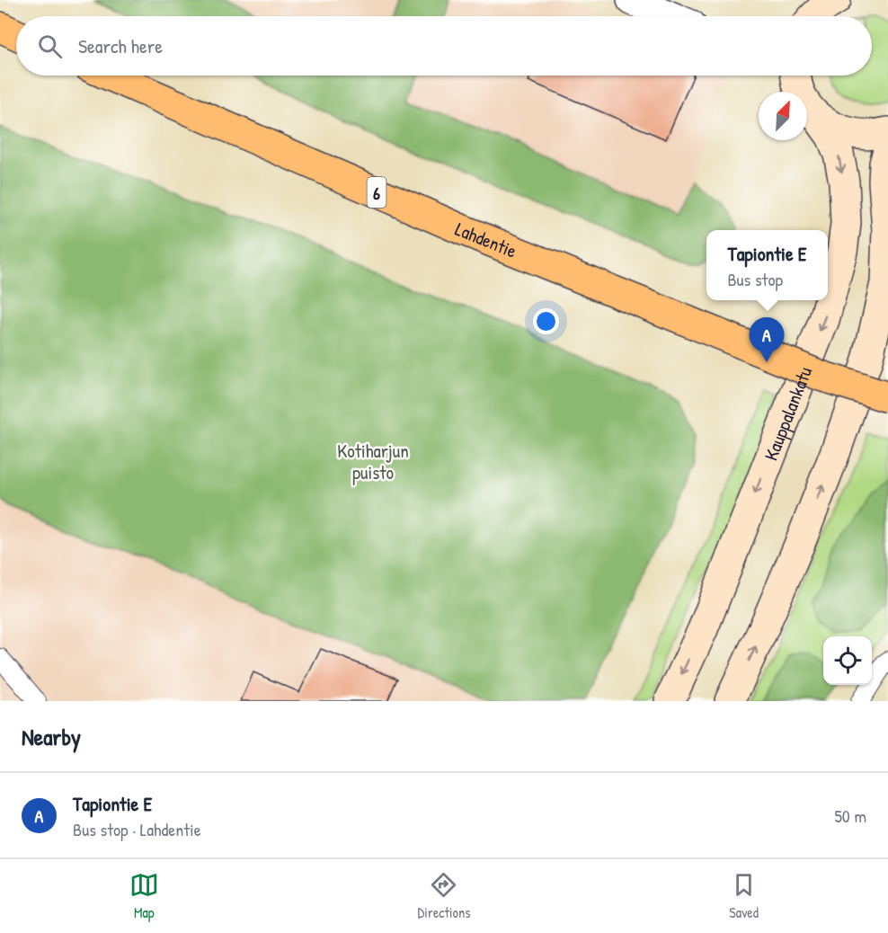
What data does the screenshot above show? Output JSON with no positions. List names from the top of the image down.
{
  "streets": {
    "highway": ["6", "Lahdentie"],
    "main road": ["Kauppalankatu"]
  },
  "parks": ["Kotiharjun puisto"],
  "north": "top right",
  "page": {
    "search": "Search here",
    "popup": ["Tapiontie E", "Bus stop"],
    "pins": "A",
    "heading": "Nearby",
    "list": [
      {
        "mark": "A",
        "name": "Tapiontie E",
        "note": "Bus stop · Lahdentie",
        "value": "50 m"
      }
    ],
    "nav": ["Map", "Directions", "Saved"]
  }
}
